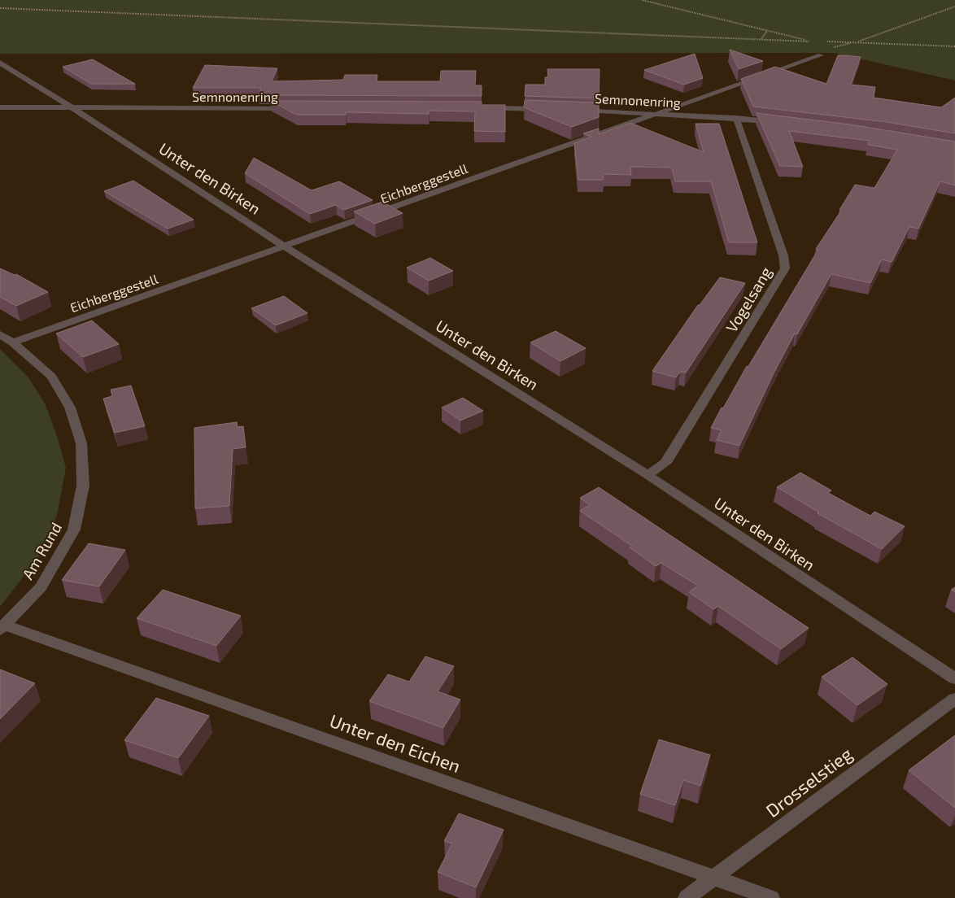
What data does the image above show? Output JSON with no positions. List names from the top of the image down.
{
  "streets": {
    "street": [
      "Semnonenring",
      "Unter den Birken",
      "Eichberggestell",
      "Vogelsang",
      "Am Rund",
      "Unter den Eichen",
      "Drosselstieg"
    ]
  },
  "crossings": [
    ["Semnonenring", "Unter den Birken"],
    ["Semnonenring", "Eichberggestell"],
    ["Semnonenring", "Vogelsang"],
    ["Unter den Birken", "Eichberggestell"],
    ["Unter den Birken", "Vogelsang"],
    ["Eichberggestell", "Am Rund"],
    ["Am Rund", "Unter den Eichen"],
    ["Unter den Eichen", "Drosselstieg"]
  ]
}
